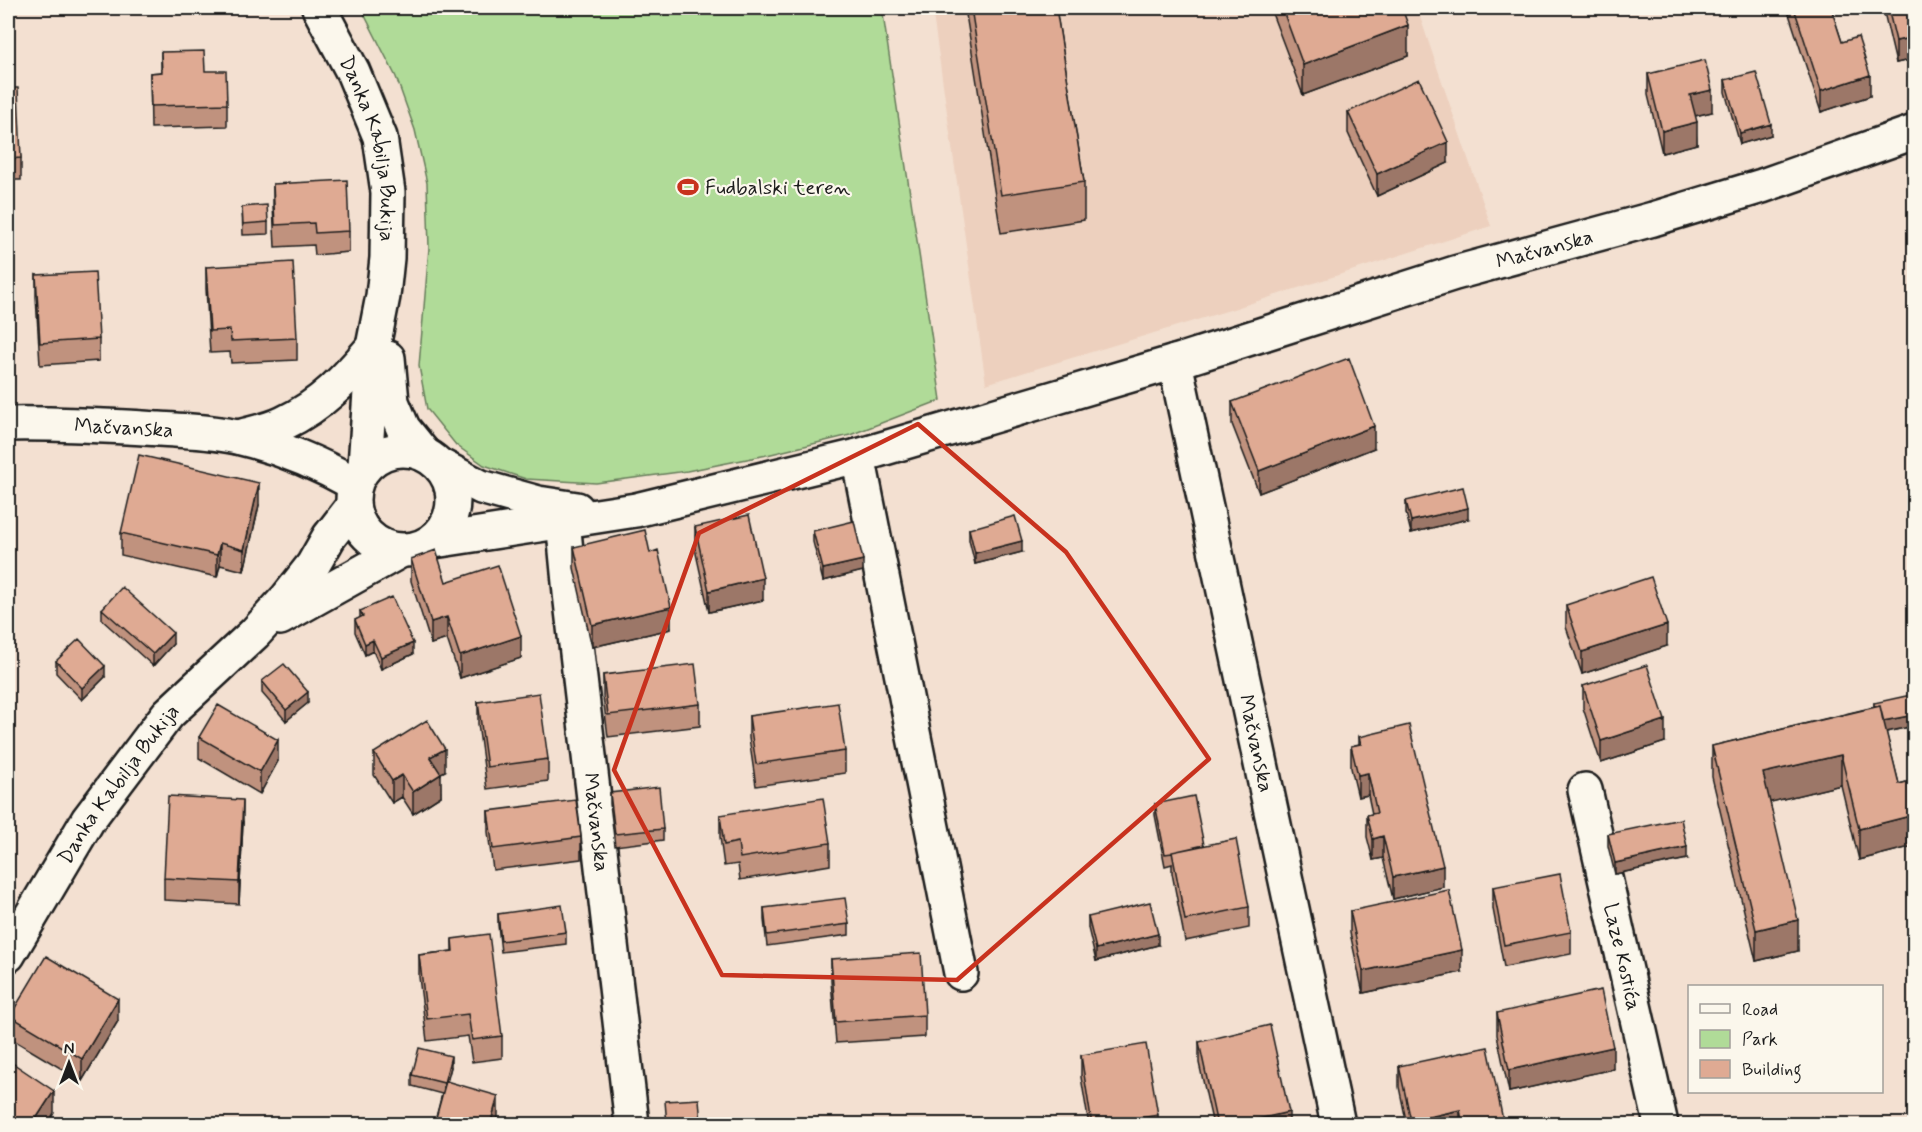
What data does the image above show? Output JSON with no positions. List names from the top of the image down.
{
  "streets": {
    "street": ["Danka Kabilja Bukija", "Mačvanska", "Laze Kostića"]
  },
  "places": {
    "sports": ["Fudbalski teren"]
  },
  "legend": ["Road", "Park", "Building"],
  "north": "top"
}
